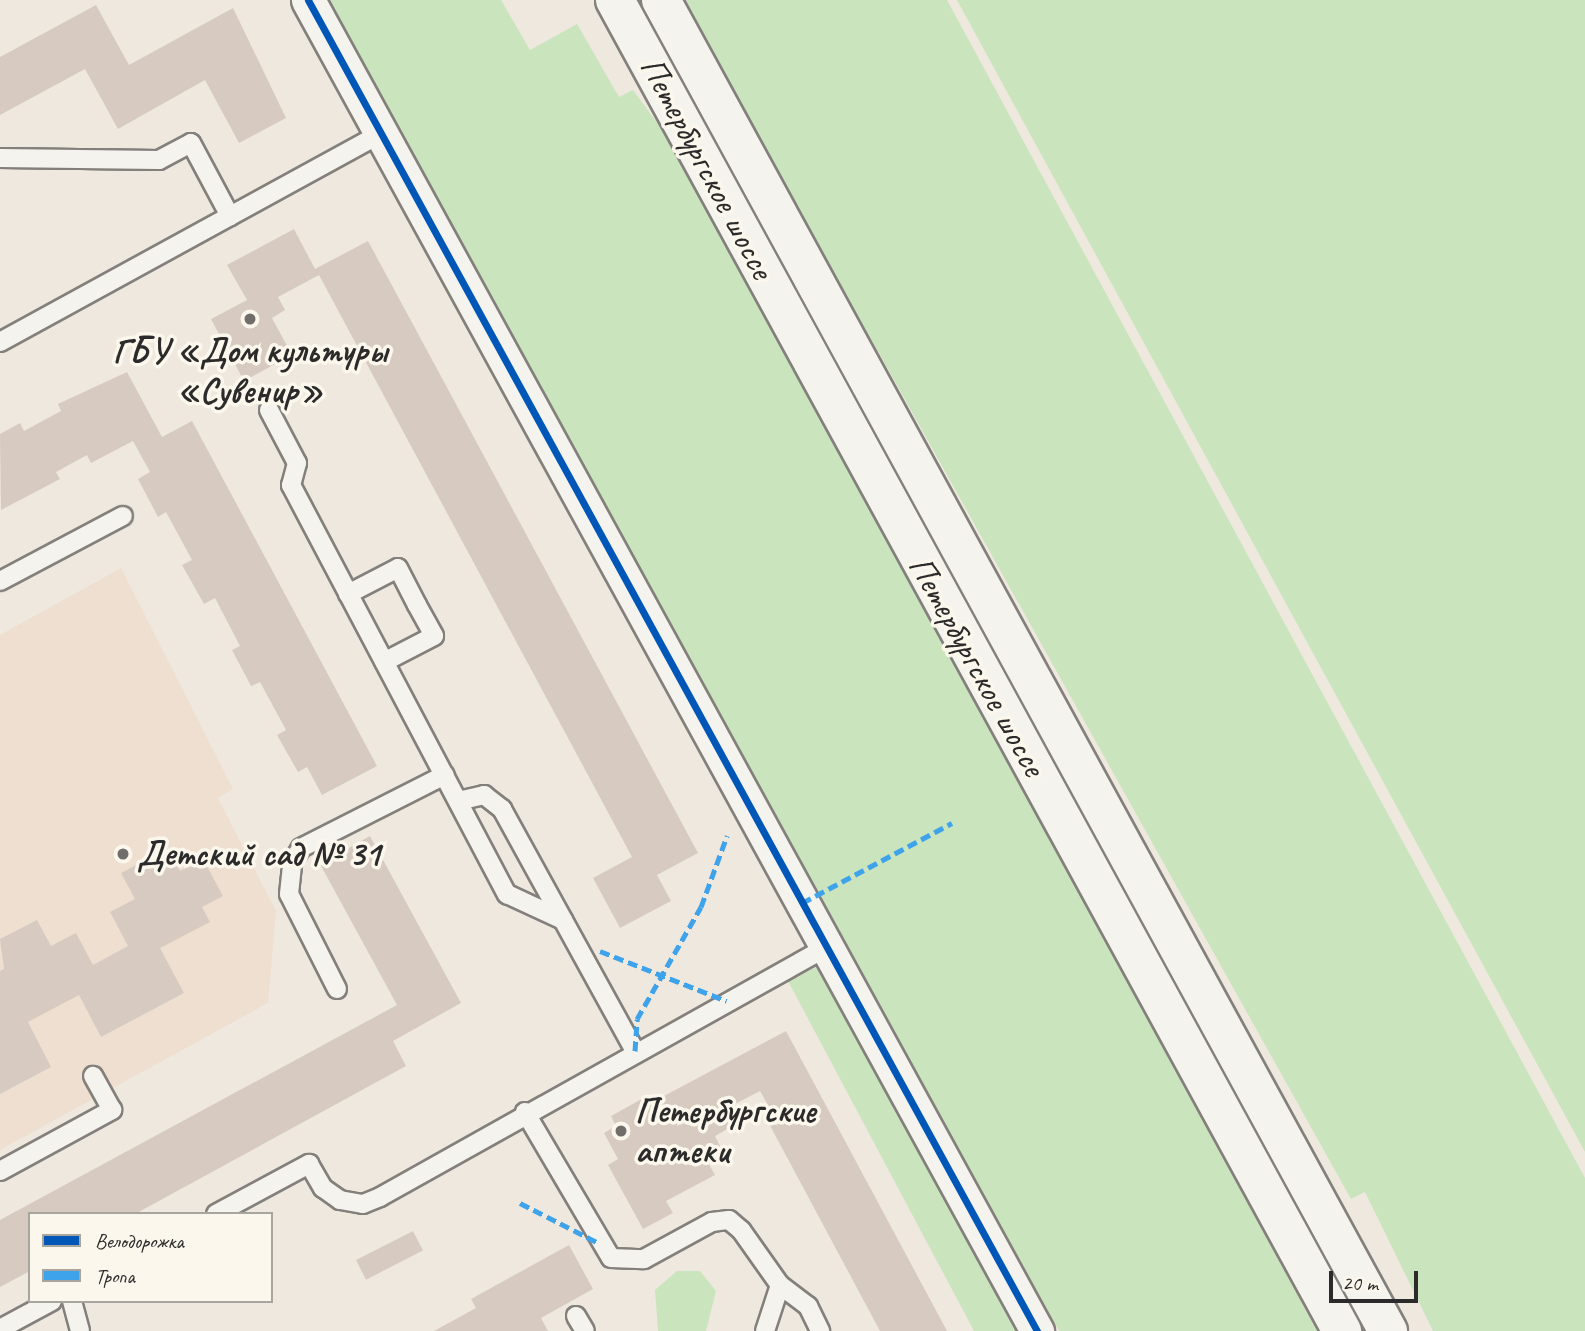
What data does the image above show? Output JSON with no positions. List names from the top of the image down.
{
  "streets": {
    "main road": ["Петербургское шоссе"]
  },
  "places": ["ГБУ «Дом культуры «Сувенир»", "Детский сад № 31", "Петербургские аптеки"],
  "legend": ["Велодорожка", "Тропа"],
  "scale_bar": "20 m"
}
